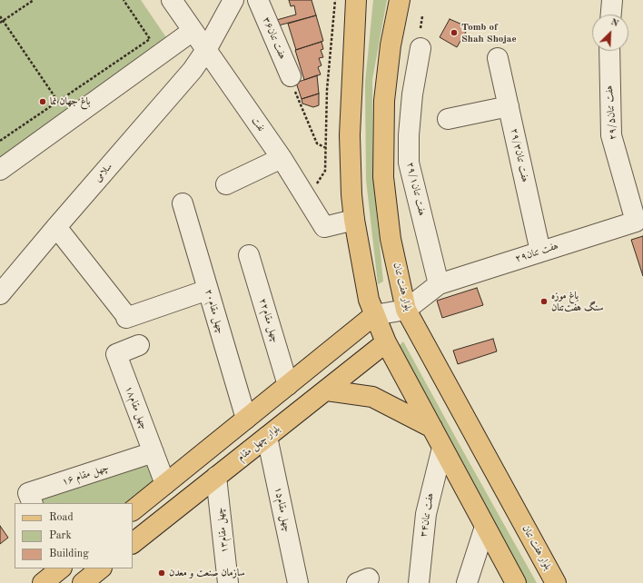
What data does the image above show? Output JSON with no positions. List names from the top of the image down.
{
  "streets": {
    "main road": ["بلوار هفت تنان", "بلوار چهل مقام"],
    "street": [
      "هفت تنان۳۶",
      "۲۹/۵هفت تنان",
      "نفت",
      "۲۹/۳هفت تنان",
      "سلامی",
      "۲۹/۱هفت تنان",
      "هفت تنان۲۹",
      "چهل مقام۲۰",
      "چهل مقام۲۲",
      "۱۸چهل مقام",
      "چهل مقام ۱۶",
      "چهل مقام۱۵",
      "هفت تنان۳۴",
      "چهل مقام۱۳"
    ]
  },
  "crossings": [
    ["۲۹/۵هفت تنان", "هفت تنان۲۹"],
    ["نفت", "سلامی"],
    ["۲۹/۳هفت تنان", "هفت تنان۲۹"],
    ["۲۹/۱هفت تنان", "هفت تنان۲۹"],
    ["۱۸چهل مقام", "چهل مقام ۱۶"],
    ["بلوار چهل مقام", "چهل مقام۱۵"],
    ["بلوار چهل مقام", "چهل مقام۱۳"]
  ],
  "places": [
    "Tomb of Shah Shojae",
    "باغ جهان نما",
    "باغ‌ موزه سنگ هفت‌تنان",
    "سازمان صنعت و معدن"
  ],
  "legend": ["Road", "Park", "Building"],
  "north": "top right"
}
